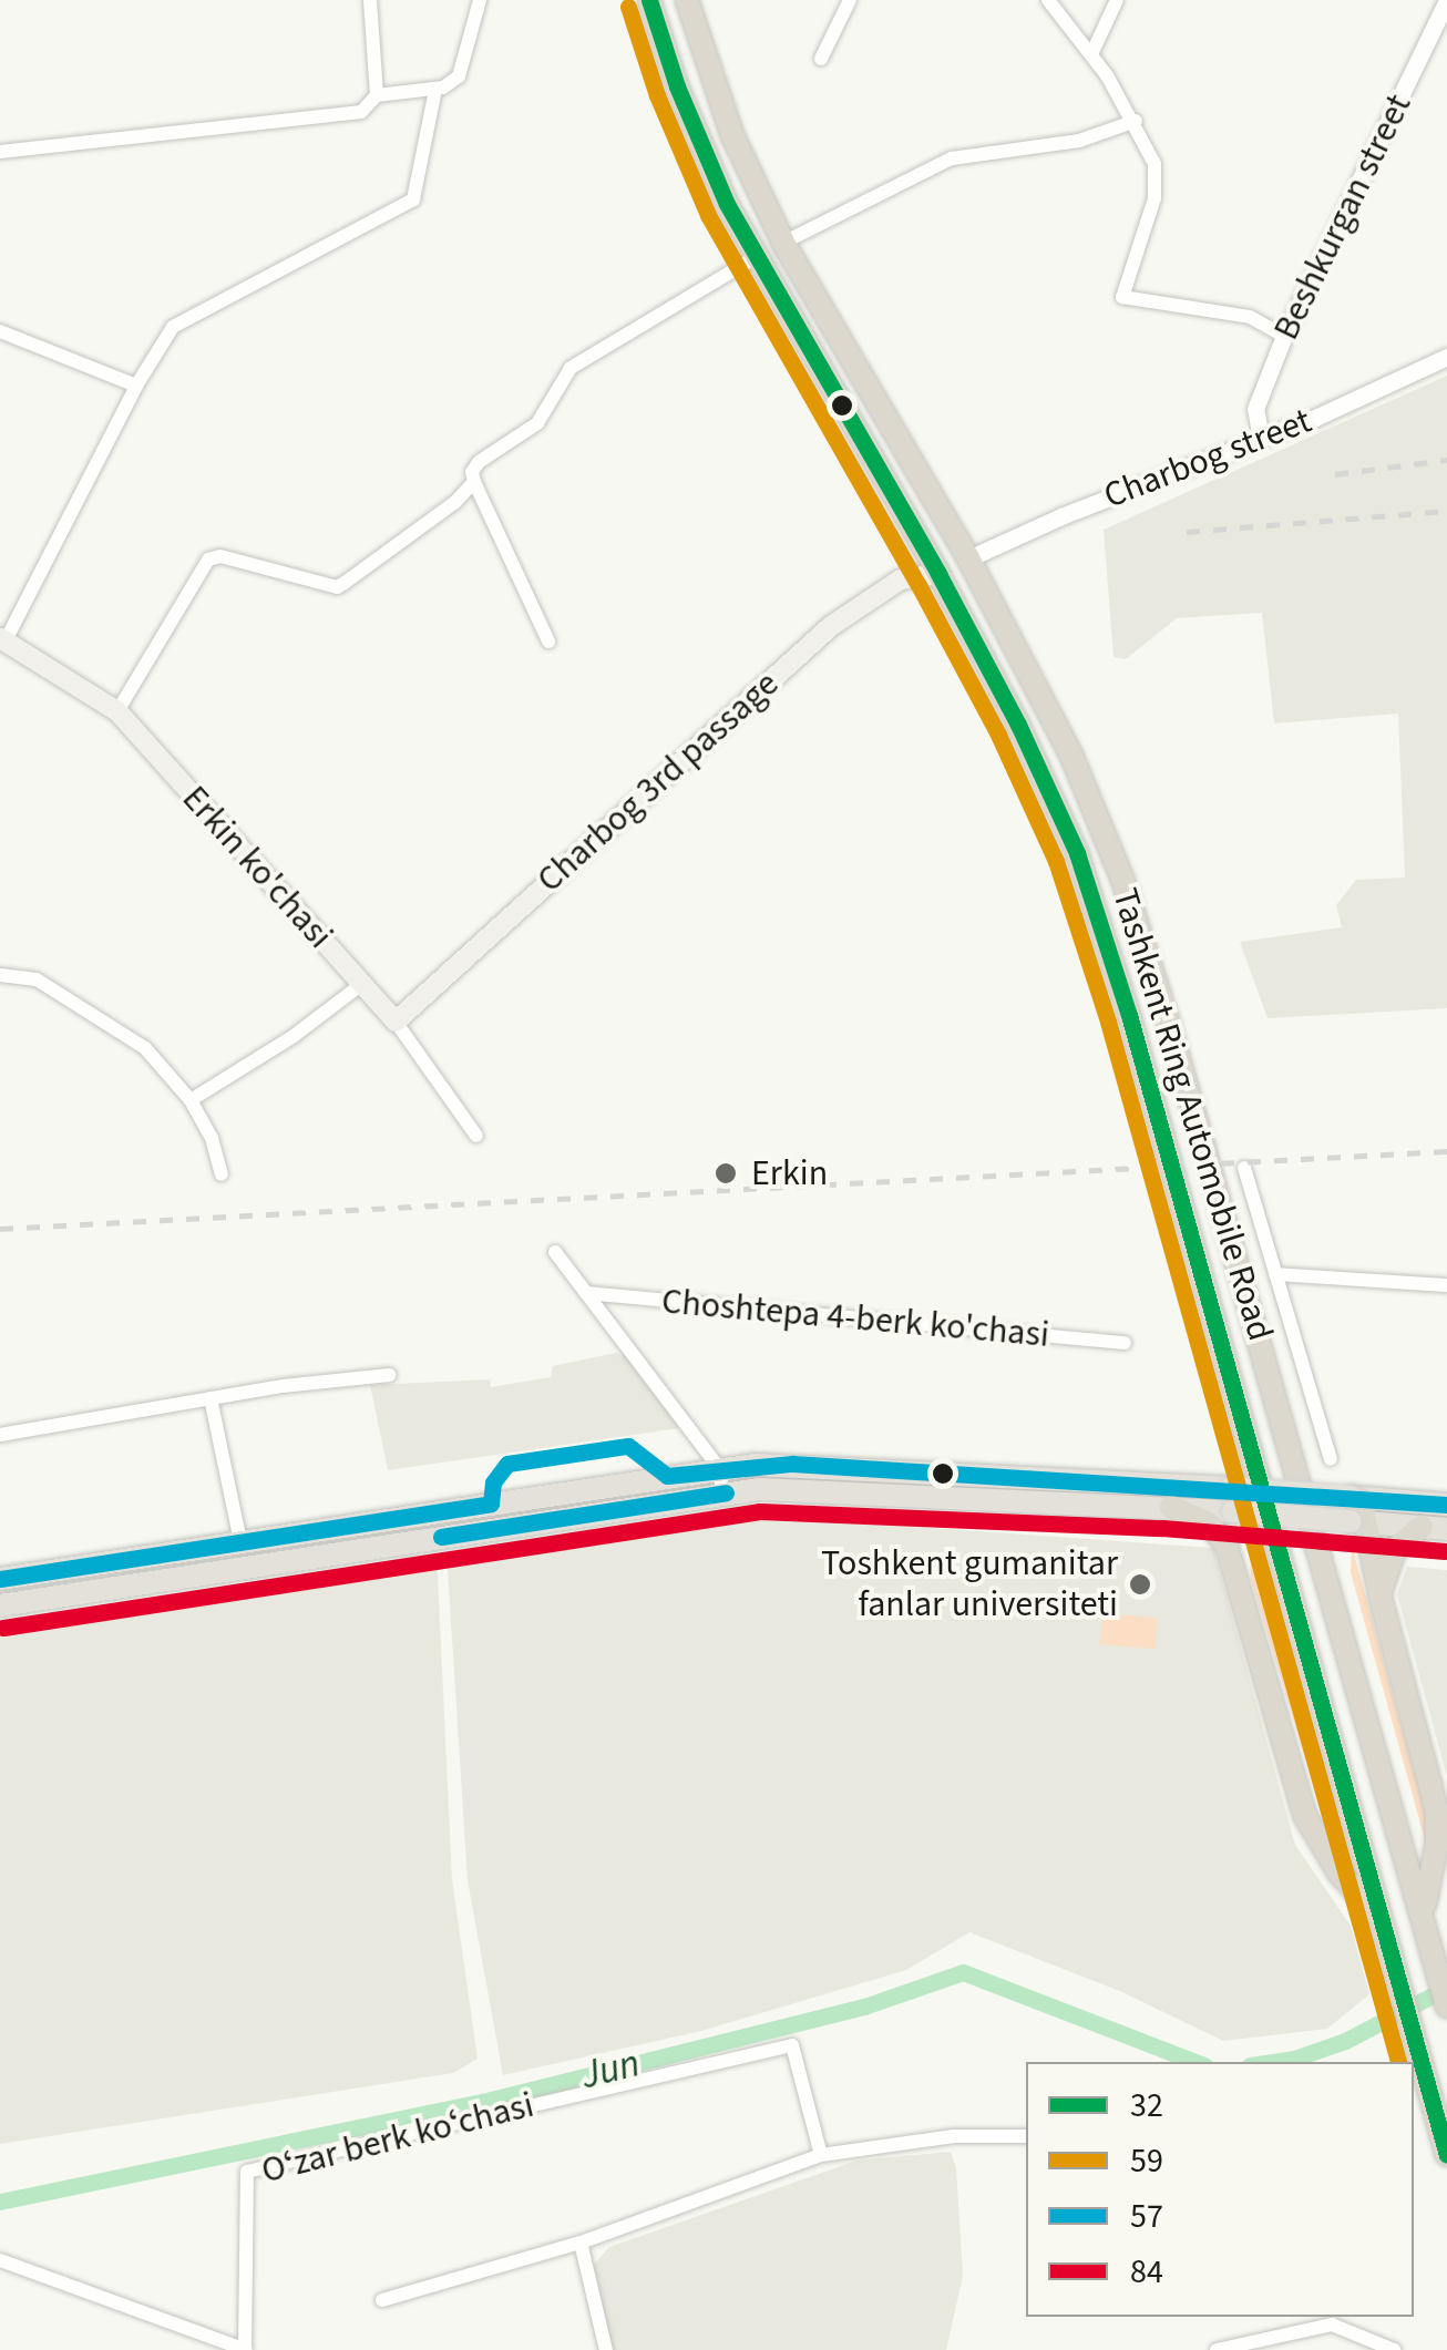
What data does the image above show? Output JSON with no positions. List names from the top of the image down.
{
  "streets": {
    "highway": ["Tashkent Ring Automobile Road"],
    "main road": ["Charbog 3rd passage", "Erkin ko'chasi"],
    "street": [
      "Beshkurgan street",
      "Charbog street",
      "Choshtepa 4-berk ko'chasi",
      "Oʻzar berk koʻchasi"
    ]
  },
  "crossings": [
    ["Beshkurgan street", "Charbog street"],
    ["Charbog street", "Tashkent Ring Automobile Road"],
    ["Charbog 3rd passage", "Erkin ko'chasi"],
    ["Charbog 3rd passage", "Tashkent Ring Automobile Road"]
  ],
  "water": ["Jun"],
  "places": ["Erkin", "Toshkent gumanitar fanlar universiteti"],
  "lines": [
    "transit line 32",
    "transit line 59",
    "transit line 57",
    "transit line 84"
  ],
  "legend": [
    "32",
    "59",
    "57",
    "84"
  ]
}
